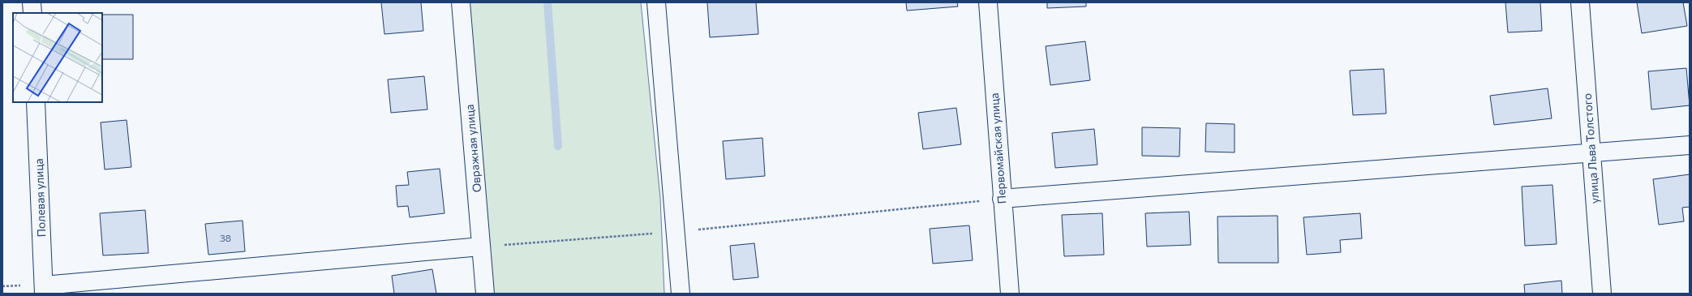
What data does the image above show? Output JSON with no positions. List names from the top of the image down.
{
  "streets": {
    "street": [
      "Овражная улица",
      "Первомайская улица",
      "улица Льва Толстого",
      "Полевая улица"
    ]
  },
  "house_numbers": ["38"]
}
